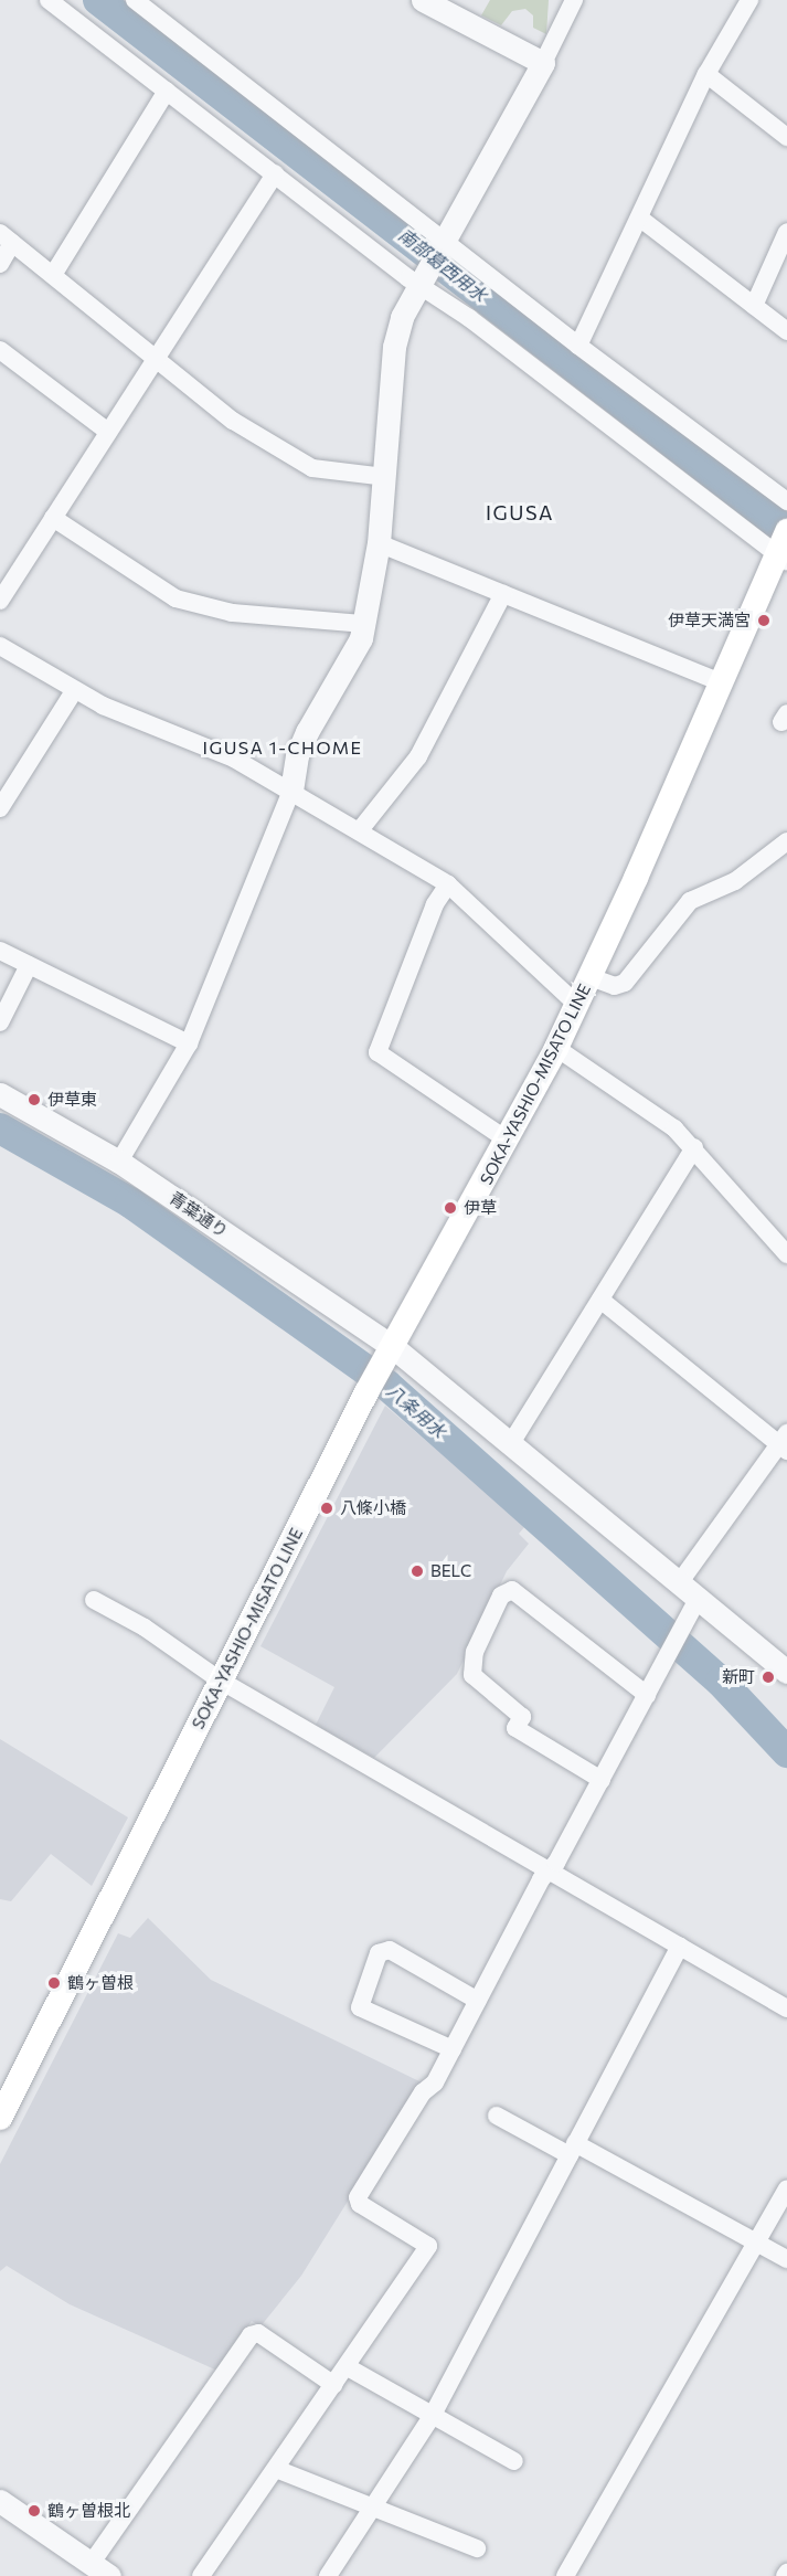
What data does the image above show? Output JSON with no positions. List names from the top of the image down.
{
  "streets": {
    "main road": ["SOKA-YASHIO-MISATO LINE"],
    "street": ["青葉通り"]
  },
  "crossings": [
    ["SOKA-YASHIO-MISATO LINE", "青葉通り"]
  ],
  "districts": ["IGUSA", "IGUSA 1-CHOME"],
  "water": ["南部葛西用水", "八条用水"],
  "places": [
    "伊草天満宮",
    "伊草東",
    "伊草",
    "八條小橋",
    "BELC",
    "新町",
    "鶴ヶ曽根",
    "鶴ヶ曽根北"
  ]
}
